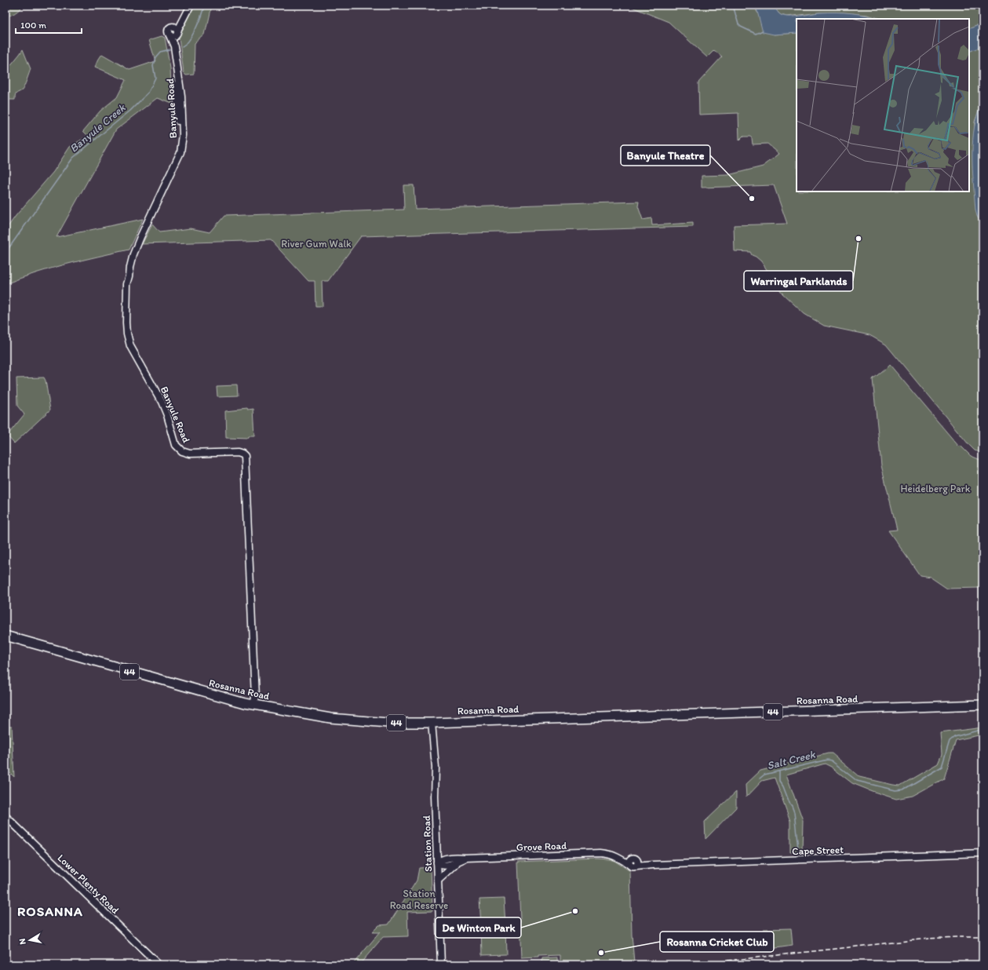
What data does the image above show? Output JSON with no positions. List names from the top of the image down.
{
  "streets": {
    "highway": ["44", "Rosanna Road"],
    "street": [
      "Banyule Road",
      "Station Road",
      "Grove Road",
      "Cape Street",
      "Lower Plenty Road"
    ]
  },
  "crossings": [
    ["Banyule Road", "Rosanna Road"],
    ["Rosanna Road", "Station Road"],
    ["Station Road", "Grove Road"],
    ["Grove Road", "Cape Street"]
  ],
  "districts": ["ROSANNA"],
  "water": ["Banyule Creek", "Salt Creek"],
  "parks": ["River Gum Walk", "Heidelberg Park", "Station Road Reserve"],
  "places": [
    "Banyule Theatre",
    "Warringal Parklands",
    "De Winton Park",
    "Rosanna Cricket Club"
  ],
  "scale_bar": "100 m",
  "north": "left"
}
